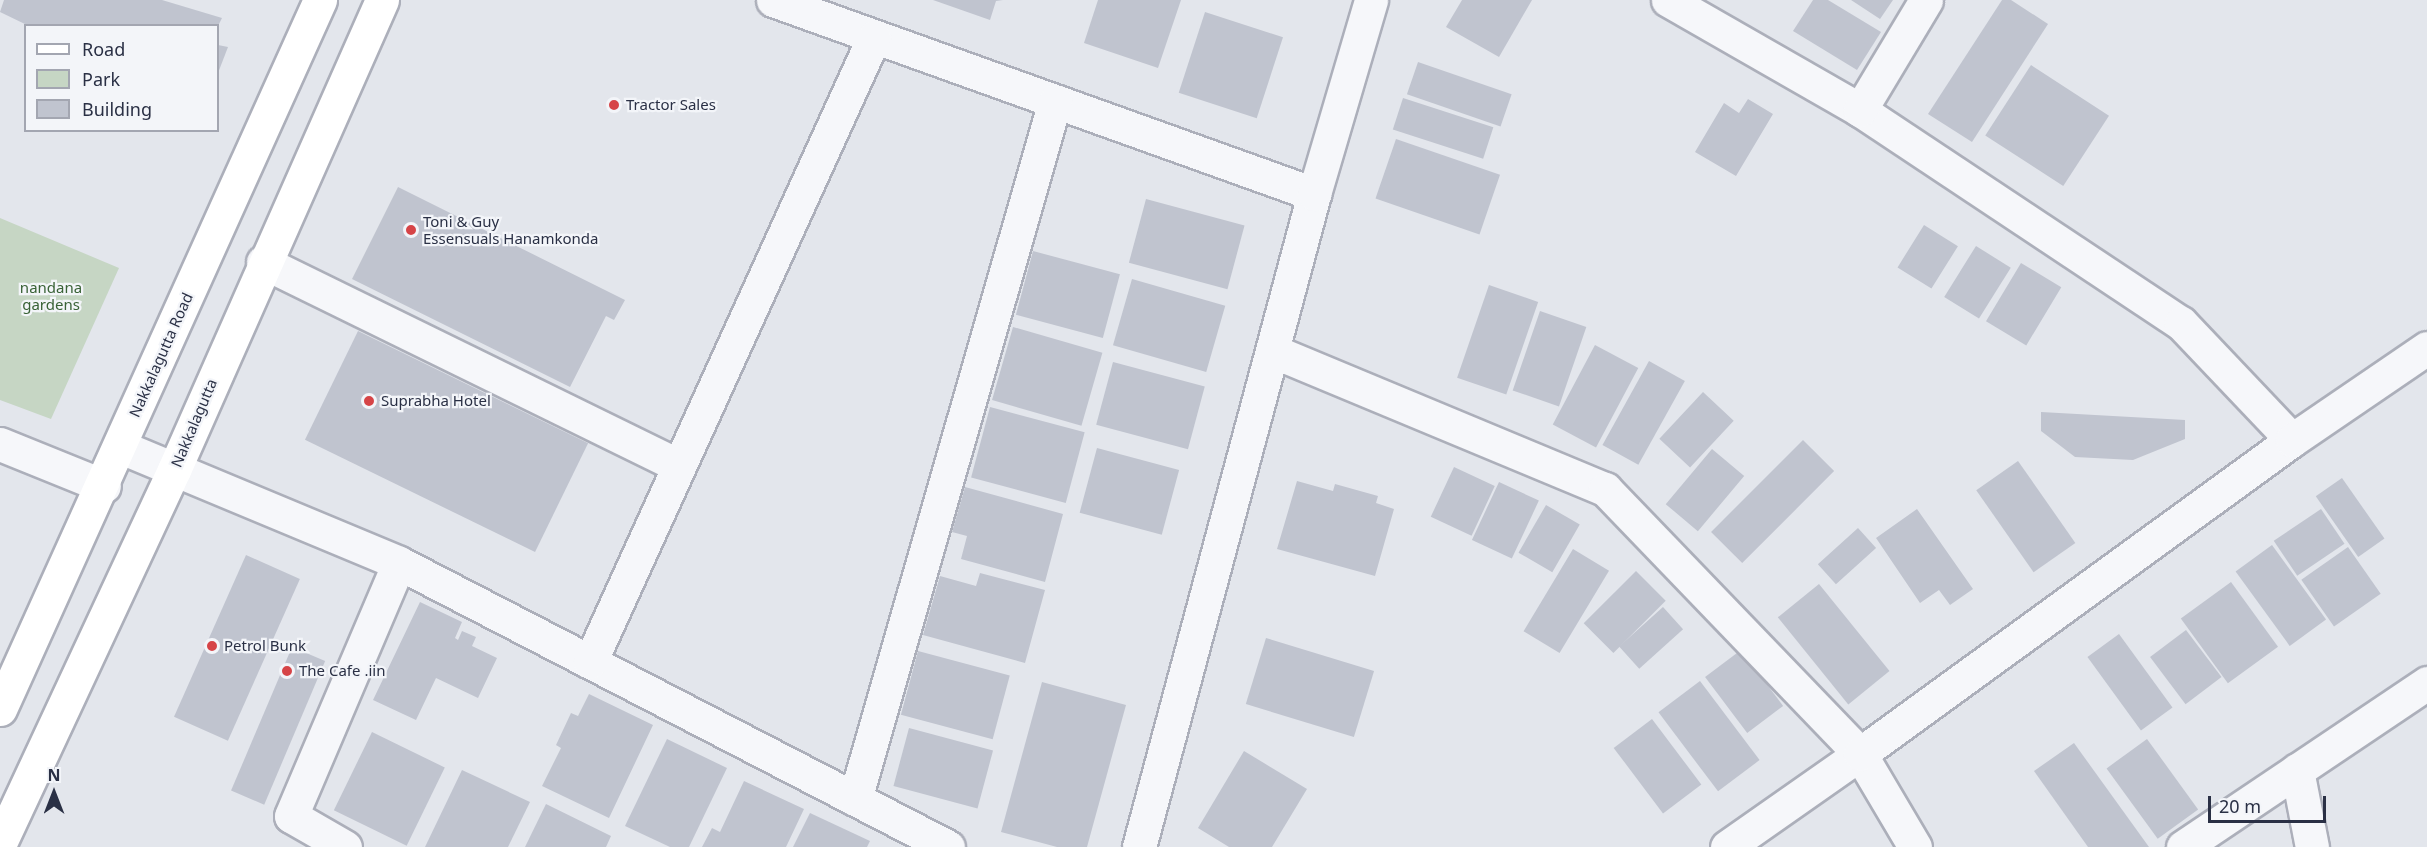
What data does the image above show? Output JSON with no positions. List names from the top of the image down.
{
  "streets": {
    "main road": ["Nakkalagutta Road", "Nakkalagutta"]
  },
  "parks": ["nandana gardens"],
  "places": [
    "Tractor Sales",
    "Toni & Guy Essensuals Hanamkonda",
    "Suprabha Hotel",
    "Petrol Bunk",
    "The Cafe .iin"
  ],
  "legend": ["Road", "Park", "Building"],
  "scale_bar": "20 m",
  "north": "top"
}
